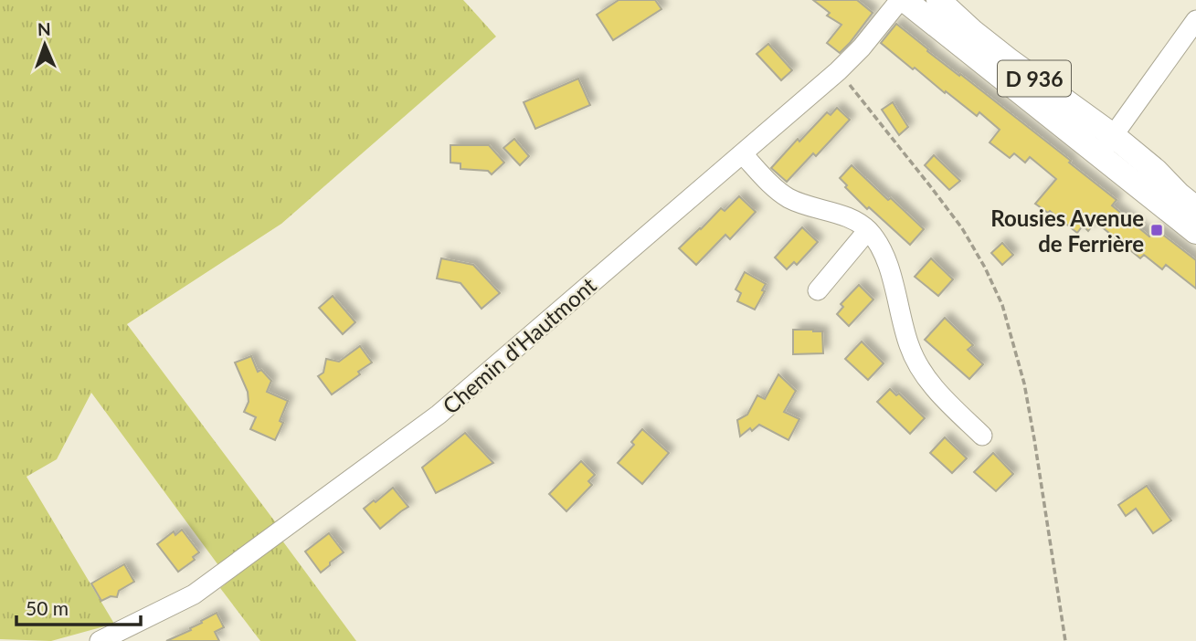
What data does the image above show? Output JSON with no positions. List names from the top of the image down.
{
  "streets": {
    "main road": ["D 936"],
    "street": ["Chemin d'Hautmont"]
  },
  "crossings": [
    ["D 936", "Chemin d'Hautmont"]
  ],
  "places": {
    "transit": ["Rousies Avenue de Ferrière"]
  },
  "scale_bar": "50 m",
  "north": "top"
}
